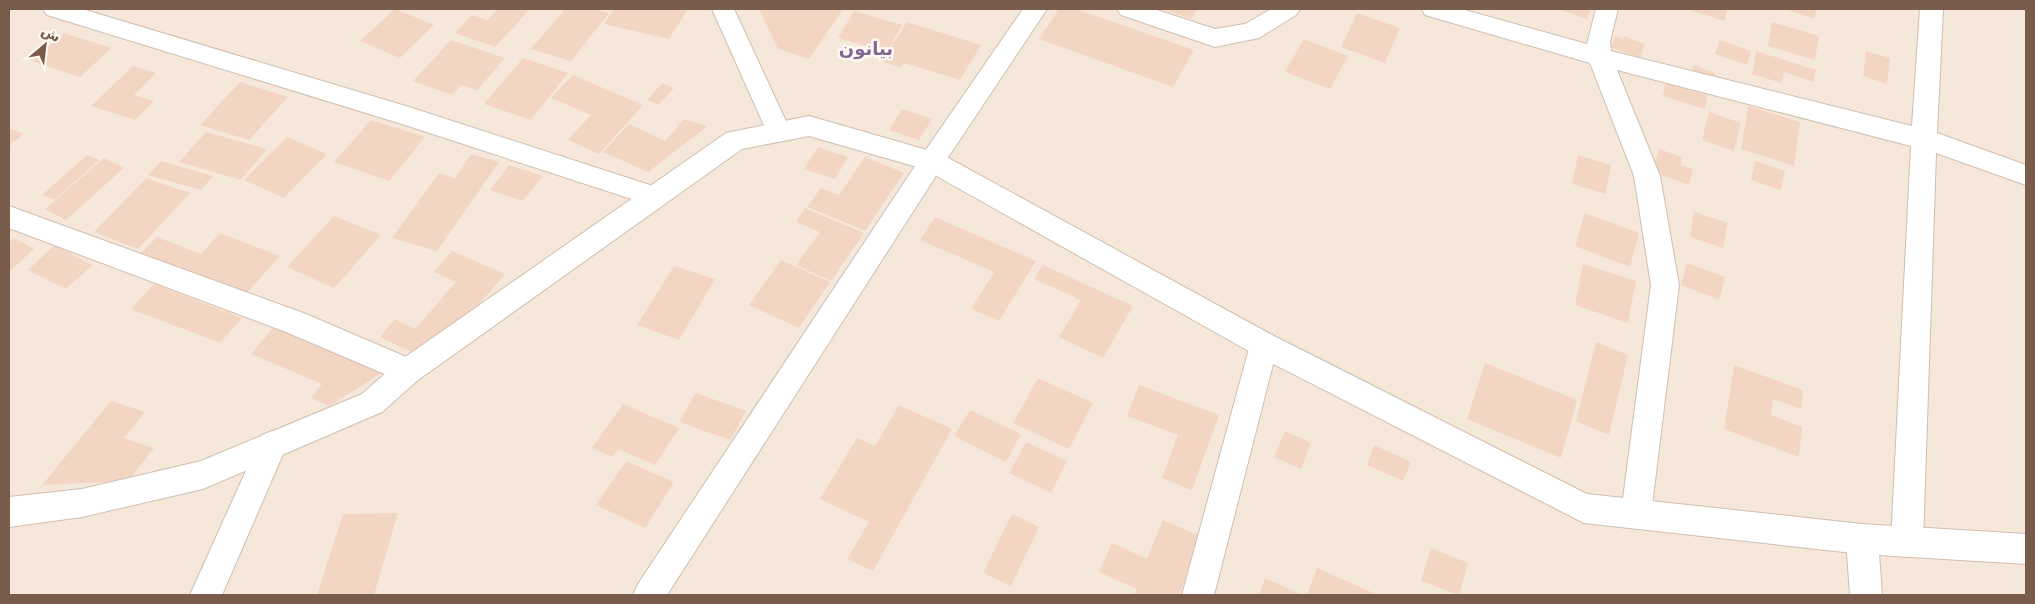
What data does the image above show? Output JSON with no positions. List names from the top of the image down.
{
  "districts": ["بيانون"],
  "north": "top right"
}
